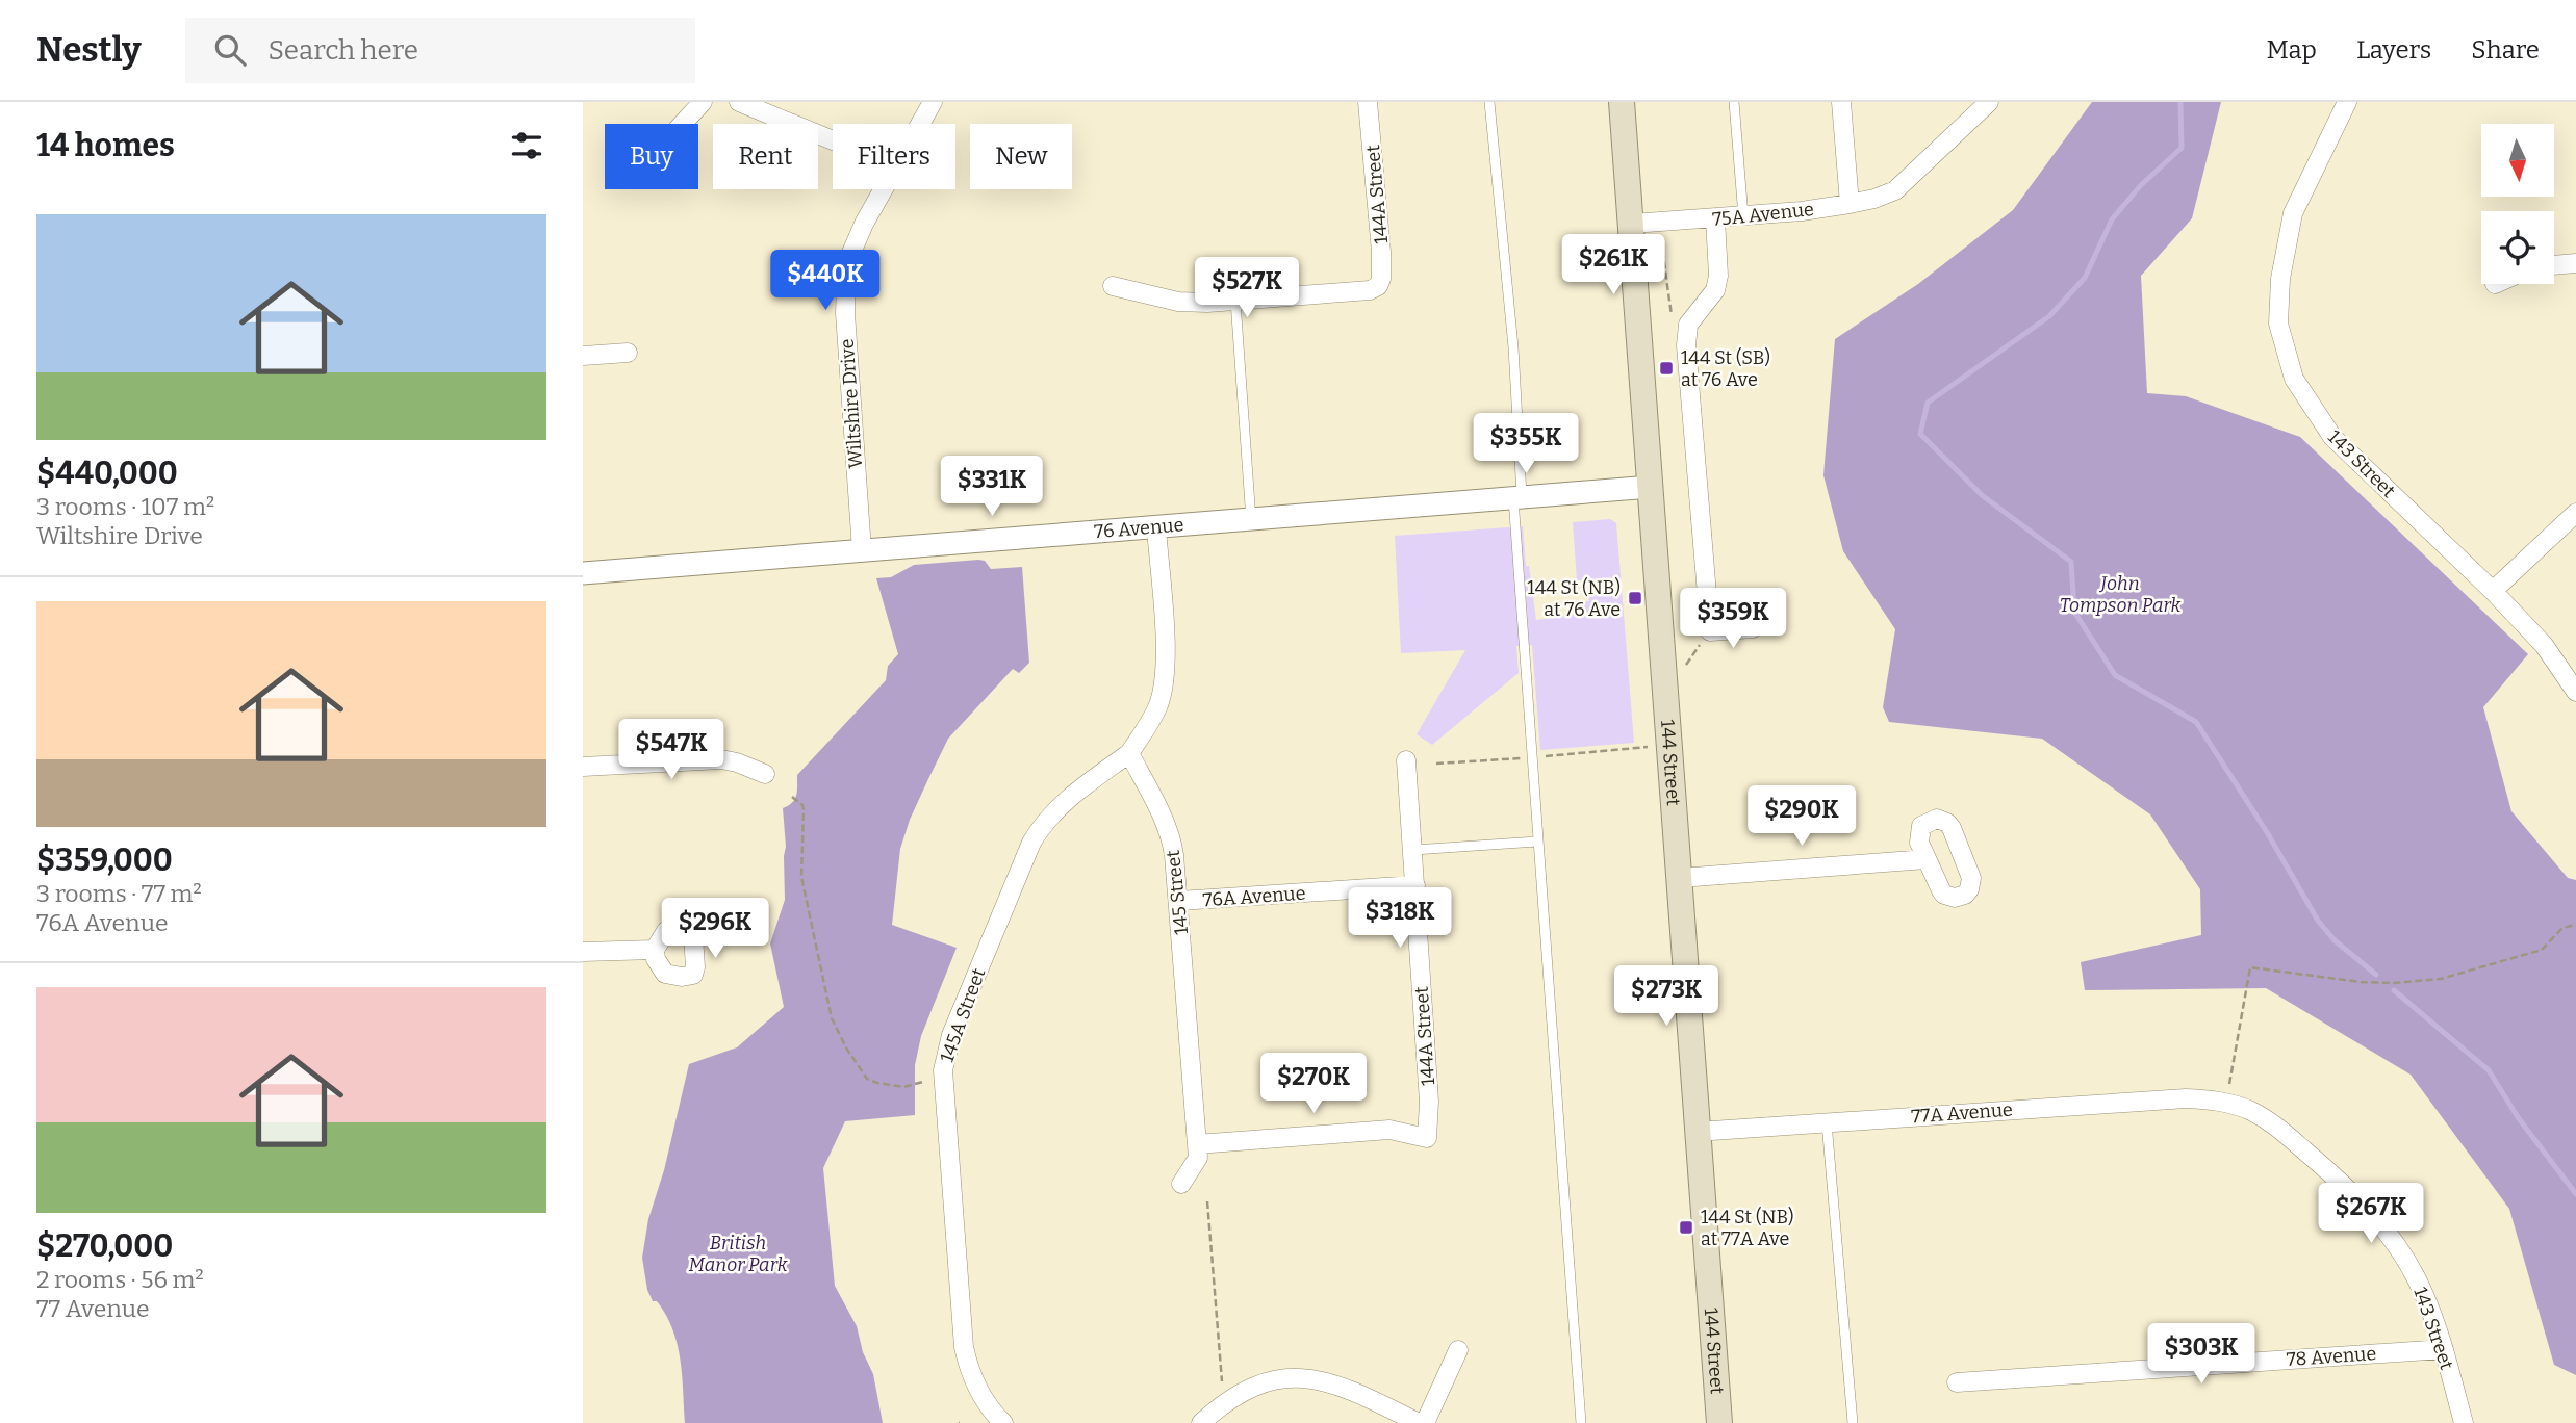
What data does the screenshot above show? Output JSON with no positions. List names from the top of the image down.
{
  "streets": {
    "main road": ["144 Street"],
    "street": [
      "144A Street",
      "75A Avenue",
      "Wiltshire Drive",
      "143 Street",
      "76 Avenue",
      "145 Street",
      "76A Avenue",
      "145A Street",
      "77A Avenue",
      "78 Avenue"
    ]
  },
  "crossings": [
    ["144A Street", "145 Street"],
    ["144A Street", "76A Avenue"],
    ["75A Avenue", "144 Street"],
    ["Wiltshire Drive", "76 Avenue"],
    ["143 Street", "77A Avenue"],
    ["143 Street", "78 Avenue"],
    ["76 Avenue", "144 Street"],
    ["144 Street", "77A Avenue"],
    ["145 Street", "76A Avenue"],
    ["145 Street", "145A Street"]
  ],
  "parks": ["John Tompson Park", "British Manor Park"],
  "places": {
    "transit": ["144 St (SB) at 76 Ave", "144 St (NB) at 76 Ave", "144 St (NB) at 77A Ave"]
  },
  "north": "bottom",
  "page": {
    "header": "Nestly",
    "search": "Search here",
    "nav": ["Map", "Layers", "Share"],
    "heading": "14 homes",
    "chip": [
      "Buy",
      "Rent",
      "Filters",
      "New"
    ],
    "list": [
      {
        "name": "$440,000",
        "note": "3 rooms · 107 m² · Wiltshire Drive"
      },
      {
        "name": "$359,000",
        "note": "3 rooms · 77 m² · 76A Avenue"
      },
      {
        "name": "$270,000",
        "note": "2 rooms · 56 m² · 77 Avenue"
      }
    ],
    "price": [
      "$261K",
      "$440K",
      "$527K",
      "$355K",
      "$331K",
      "$359K",
      "$547K",
      "$290K",
      "$318K",
      "$296K",
      "$273K",
      "$270K",
      "$267K",
      "$303K"
    ]
  }
}
